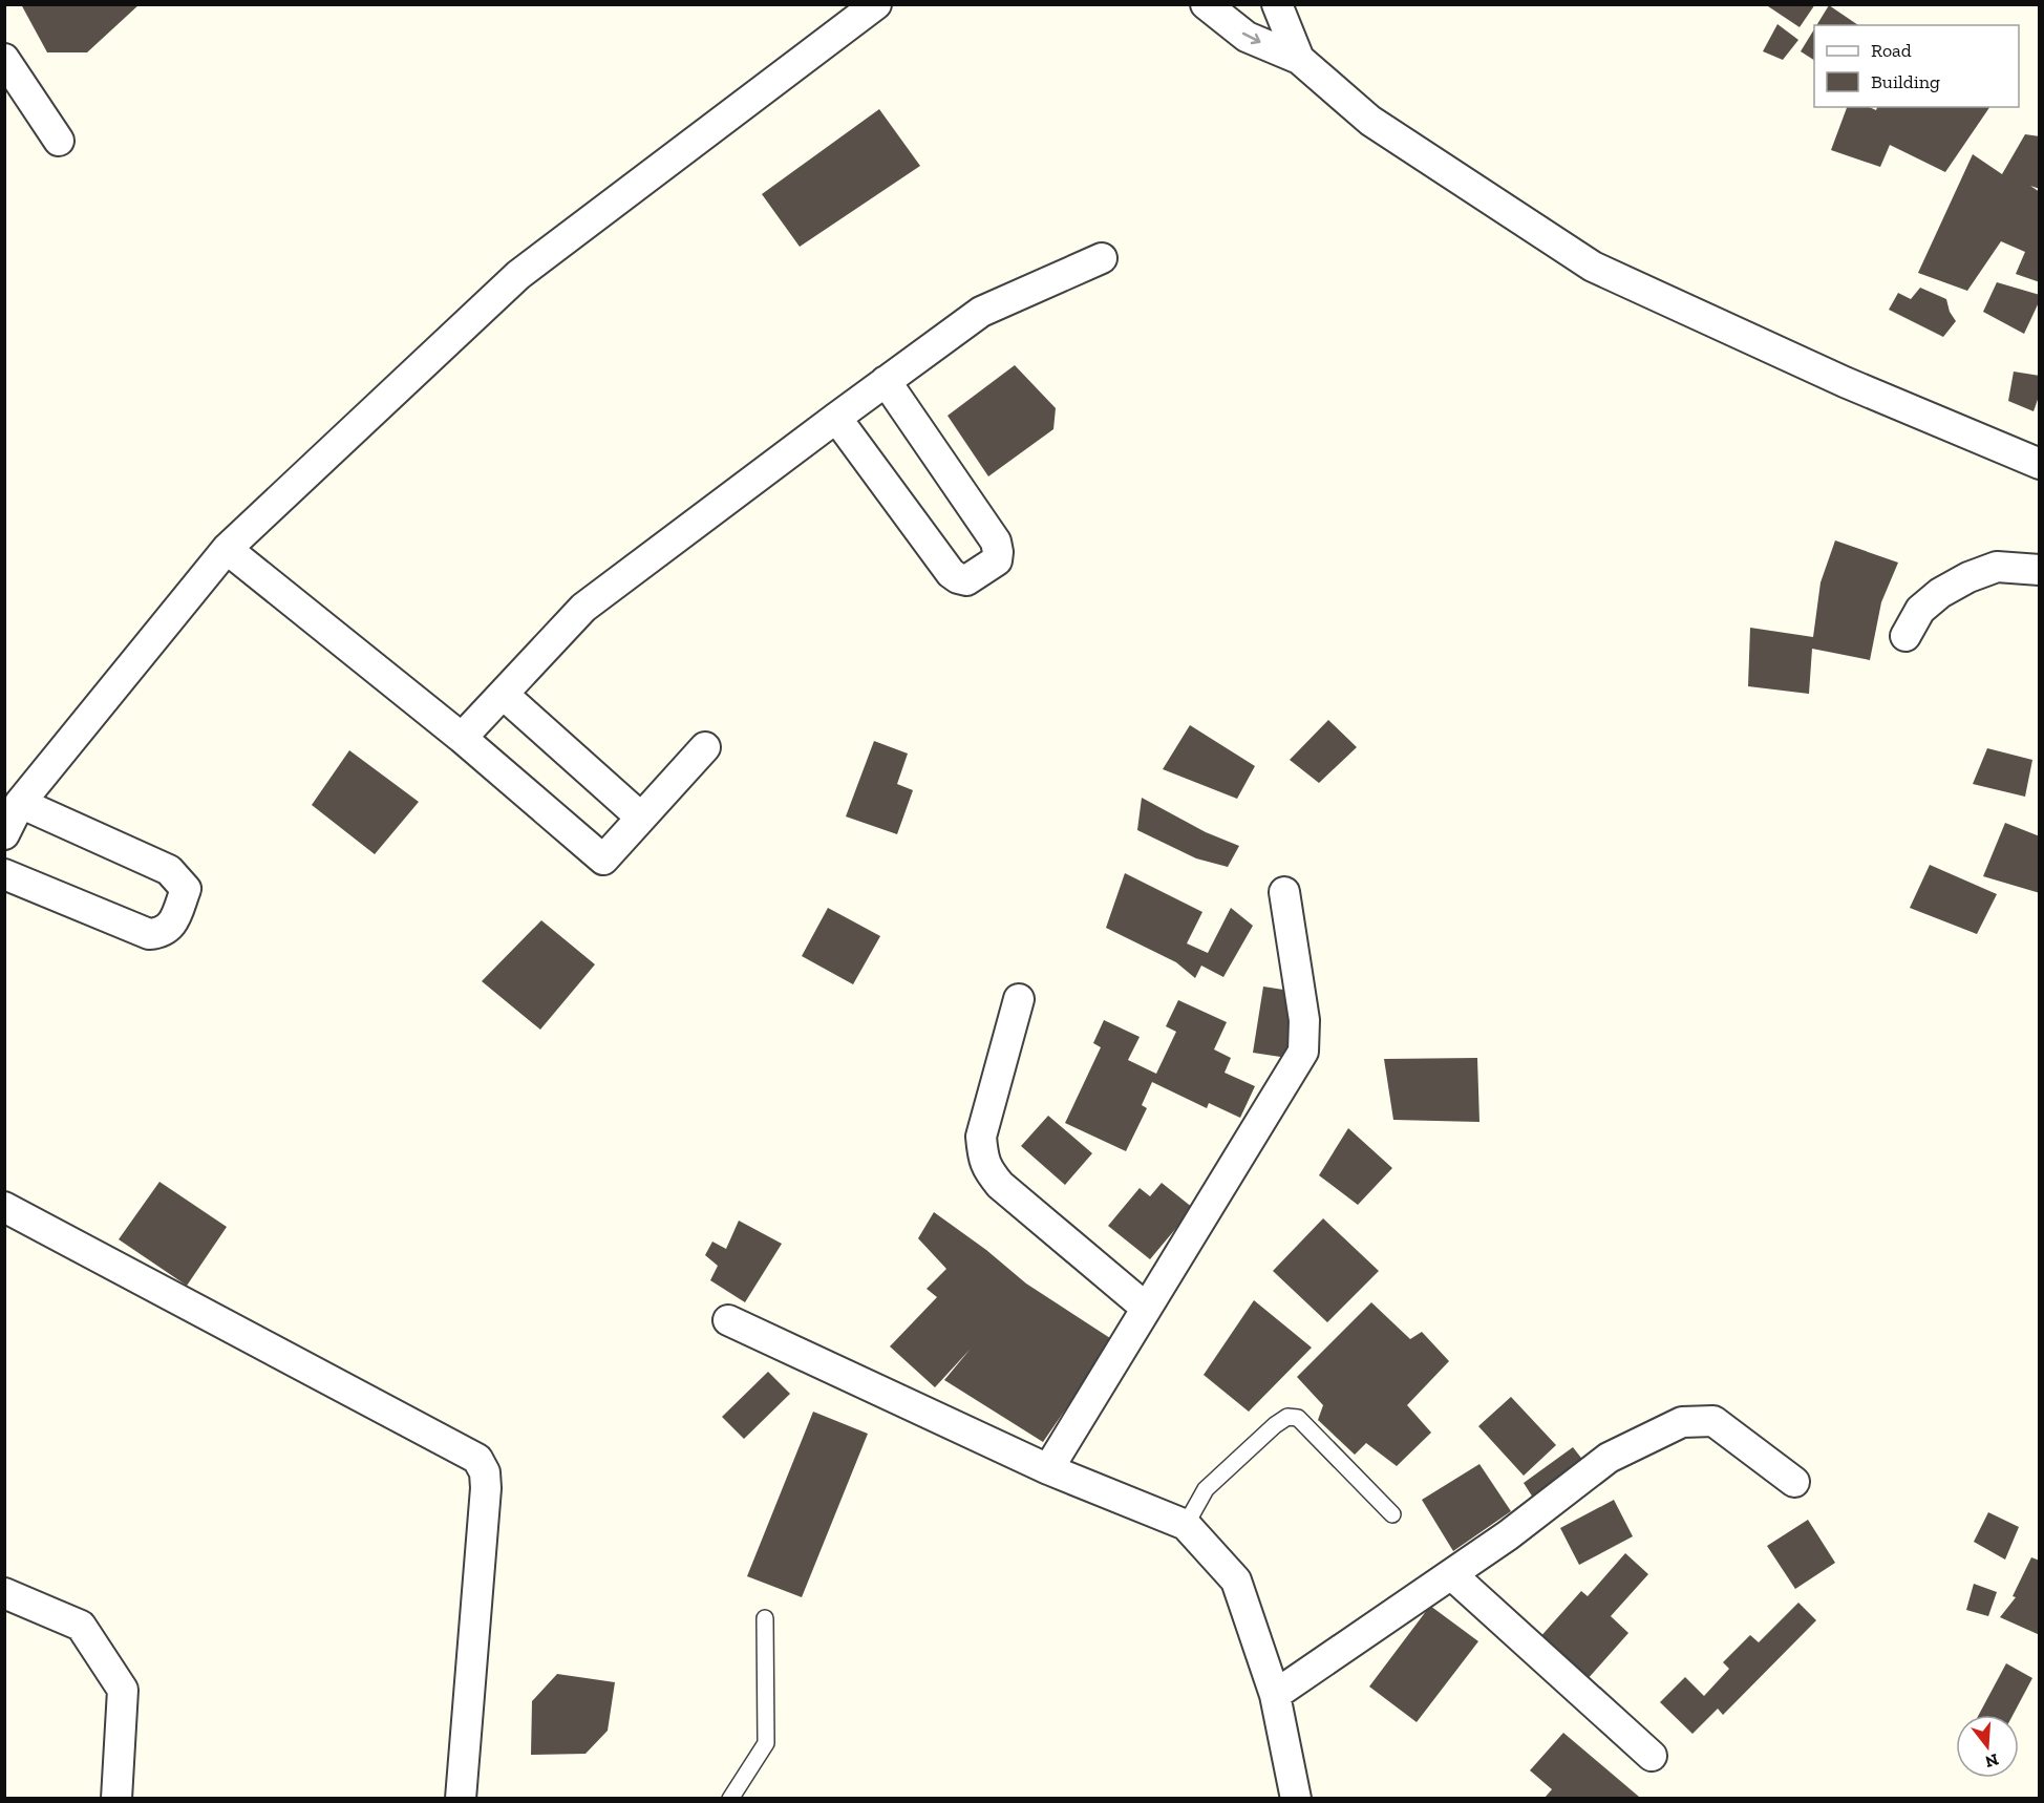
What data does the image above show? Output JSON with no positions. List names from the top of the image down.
{
  "legend": ["Road", "Building"],
  "north": "bottom"
}
